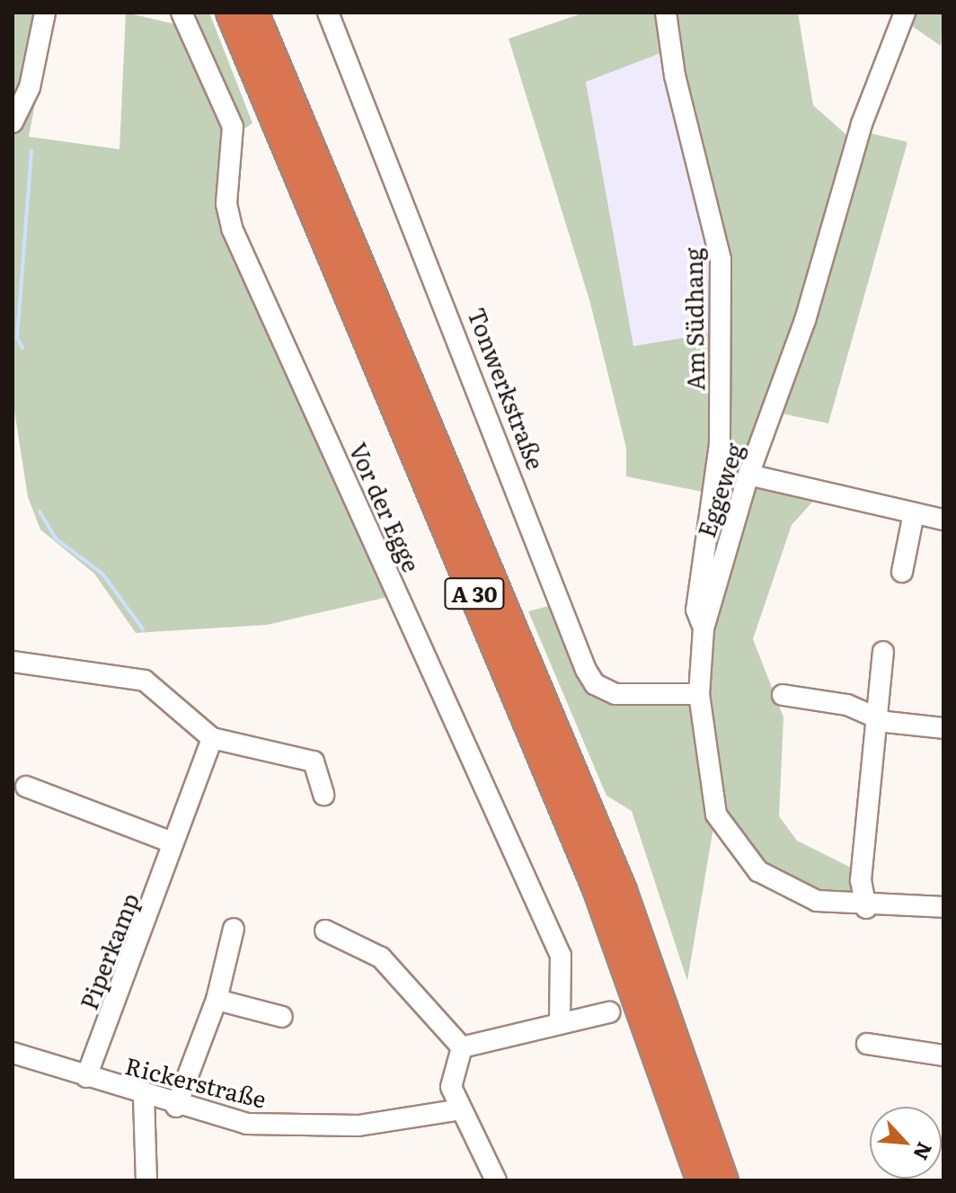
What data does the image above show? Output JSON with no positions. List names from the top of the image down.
{
  "streets": {
    "highway": ["A 30"],
    "street": [
      "Am Südhang",
      "Tonwerkstraße",
      "Eggeweg",
      "Vor der Egge",
      "Piperkamp",
      "Rickerstraße"
    ]
  },
  "crossings": [
    ["Am Südhang", "Eggeweg"],
    ["Tonwerkstraße", "Eggeweg"],
    ["Piperkamp", "Rickerstraße"]
  ],
  "north": "bottom right"
}
